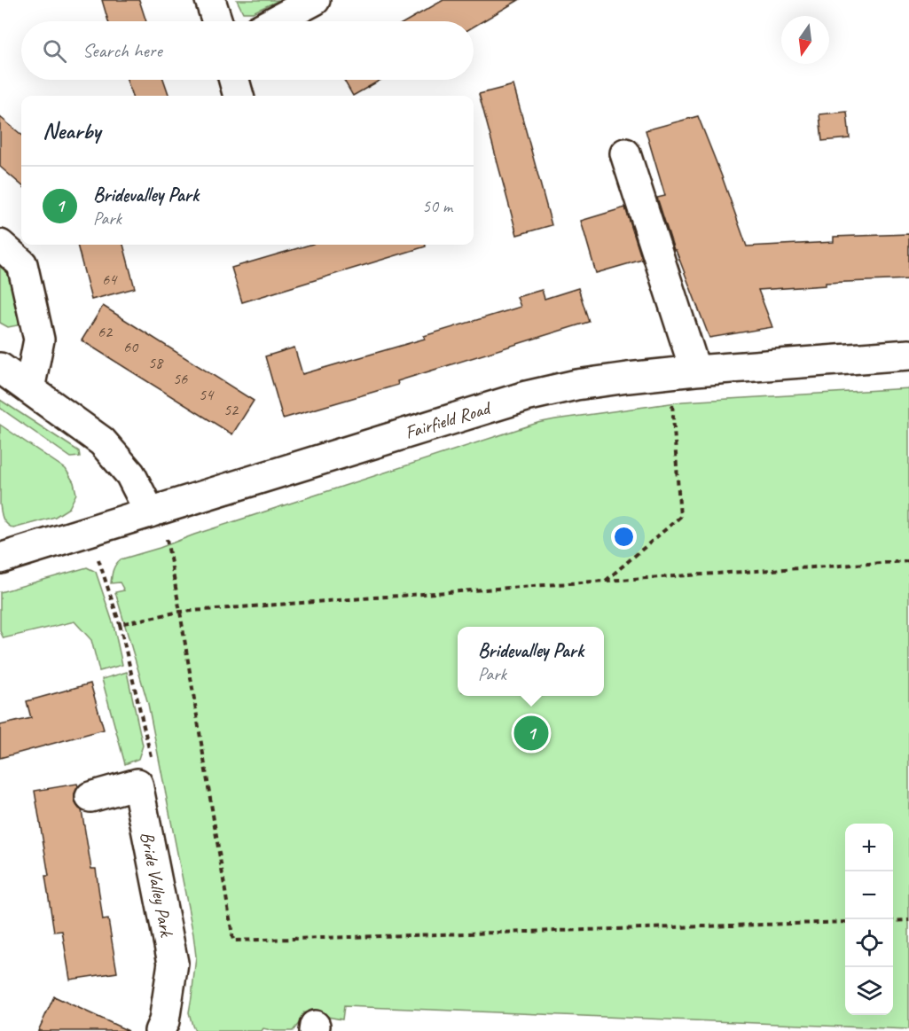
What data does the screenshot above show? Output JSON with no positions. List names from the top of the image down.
{
  "streets": {
    "street": ["Fairfield Road", "Bride Valley Park"]
  },
  "house_numbers": [
    "64",
    "62",
    "60",
    "58",
    "56",
    "54",
    "52"
  ],
  "north": "bottom",
  "page": {
    "search": "Search here",
    "heading": "Nearby",
    "list": [
      {
        "mark": "1",
        "name": "Bridevalley Park",
        "note": "Park",
        "value": "50 m"
      }
    ],
    "popup": ["Bridevalley Park", "Park"],
    "pins": "1",
    "map_buttons": ["+", "−"]
  }
}
